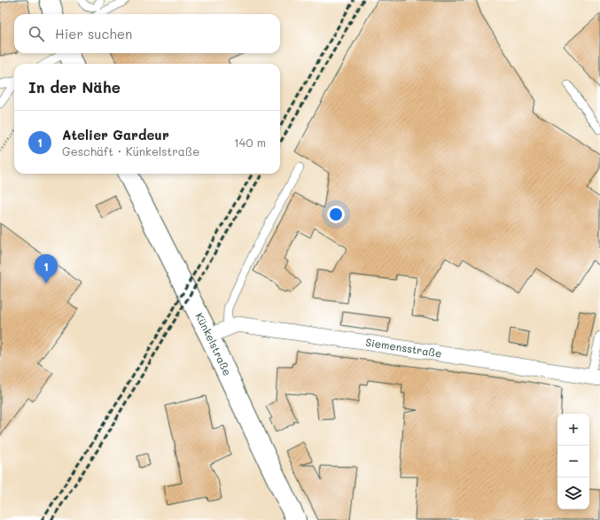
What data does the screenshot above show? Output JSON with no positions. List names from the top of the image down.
{
  "streets": {
    "street": ["Künkelstraße", "Siemensstraße"]
  },
  "crossings": [
    ["Künkelstraße", "Siemensstraße"]
  ],
  "page": {
    "search": "Hier suchen",
    "heading": "In der Nähe",
    "list": [
      {
        "mark": "1",
        "name": "Atelier Gardeur",
        "note": "Geschäft · Künkelstraße",
        "value": "140 m"
      }
    ],
    "pins": "1",
    "map_buttons": ["+", "−"]
  }
}
